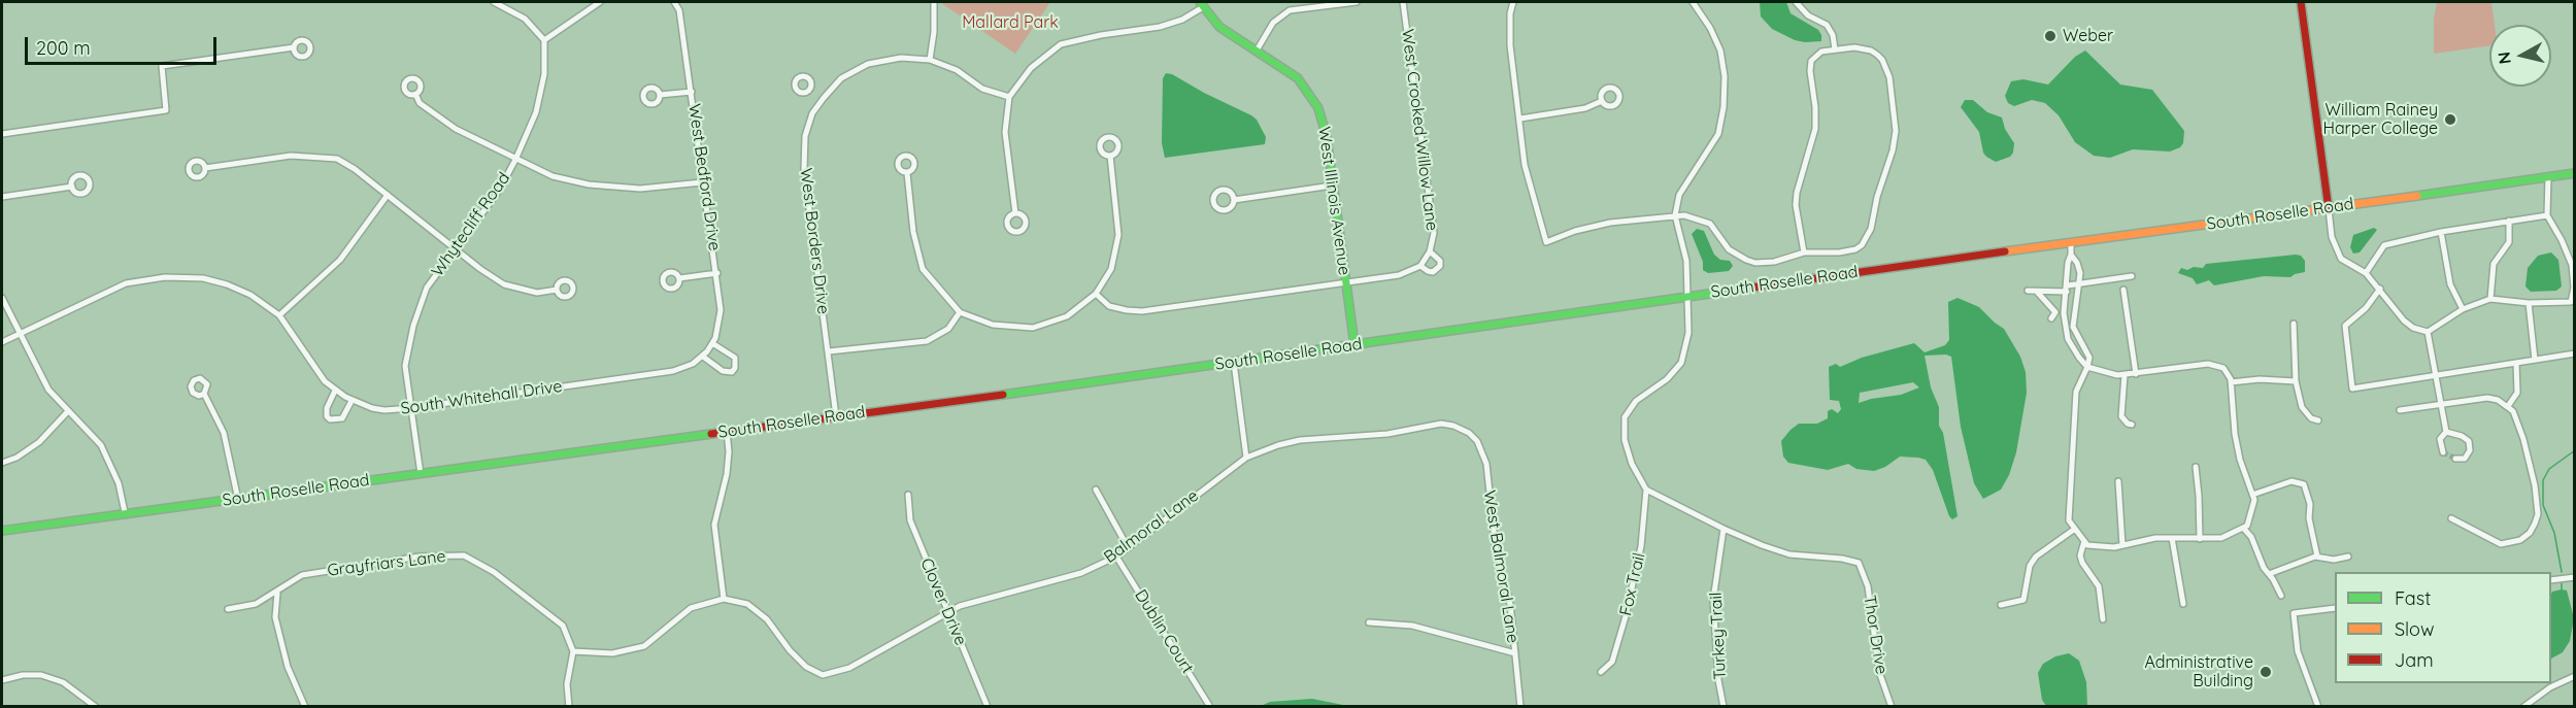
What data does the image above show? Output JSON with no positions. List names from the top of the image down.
{
  "streets": {
    "main road": ["West Illinois Avenue", "South Roselle Road"],
    "street": [
      "West Crooked Willow Lane",
      "West Bedford Drive",
      "Whytecliff Road",
      "West Borders Drive",
      "South Whitehall Drive",
      "Balmoral Lane",
      "Grayfriars Lane",
      "West Balmoral Lane",
      "Fox Trail",
      "Clover Drive",
      "Dublin Court",
      "Thor Drive",
      "Turkey Trail"
    ]
  },
  "crossings": [
    ["West Bedford Drive", "South Whitehall Drive"],
    ["West Illinois Avenue", "South Roselle Road"],
    ["South Roselle Road", "Whytecliff Road"],
    ["South Roselle Road", "West Borders Drive"],
    ["Whytecliff Road", "South Whitehall Drive"],
    ["Balmoral Lane", "West Balmoral Lane"],
    ["Balmoral Lane", "Clover Drive"],
    ["Balmoral Lane", "Dublin Court"],
    ["Thor Drive", "Turkey Trail"]
  ],
  "parks": ["Mallard Park"],
  "places": ["Weber", "William Rainey Harper College", "Administrative Building"],
  "legend": ["Fast", "Slow", "Jam"],
  "scale_bar": "200 m",
  "north": "left"
}
